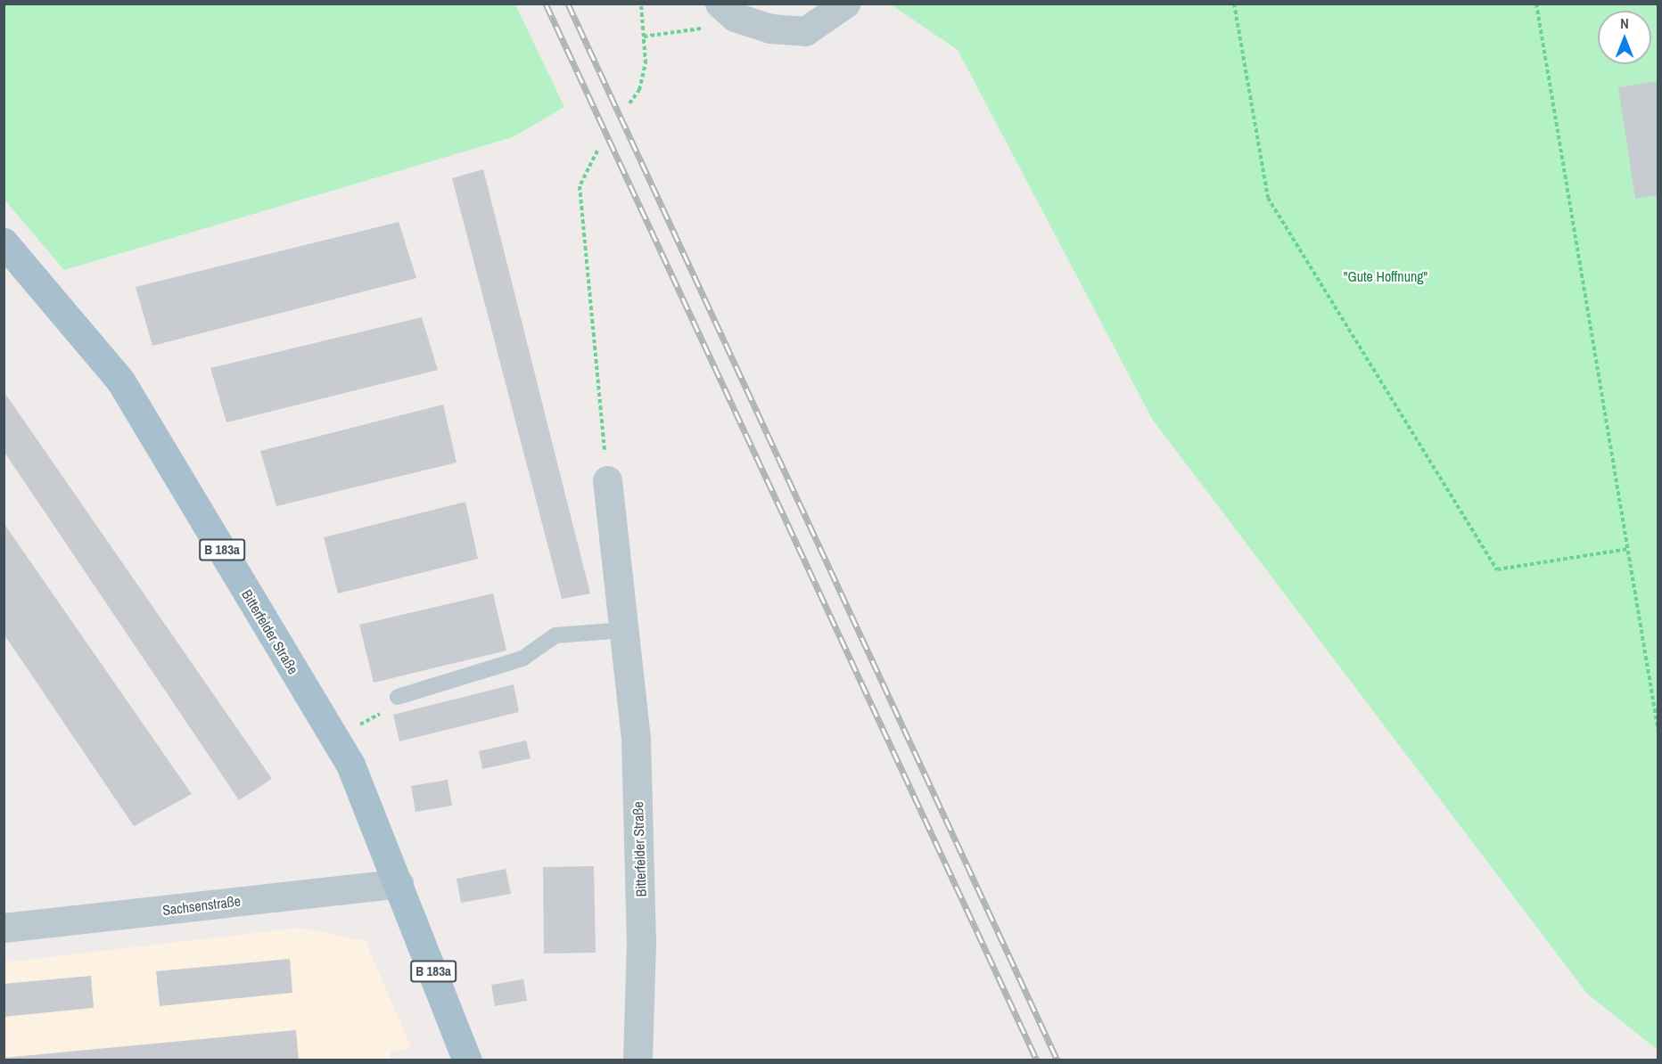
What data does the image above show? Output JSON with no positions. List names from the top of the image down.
{
  "streets": {
    "main road": ["B 183a", "Bitterfelder Straße"],
    "street": ["Sachsenstraße"]
  },
  "crossings": [
    ["Bitterfelder Straße", "Sachsenstraße"]
  ],
  "parks": ["\"Gute Hoffnung\""],
  "north": "top"
}
